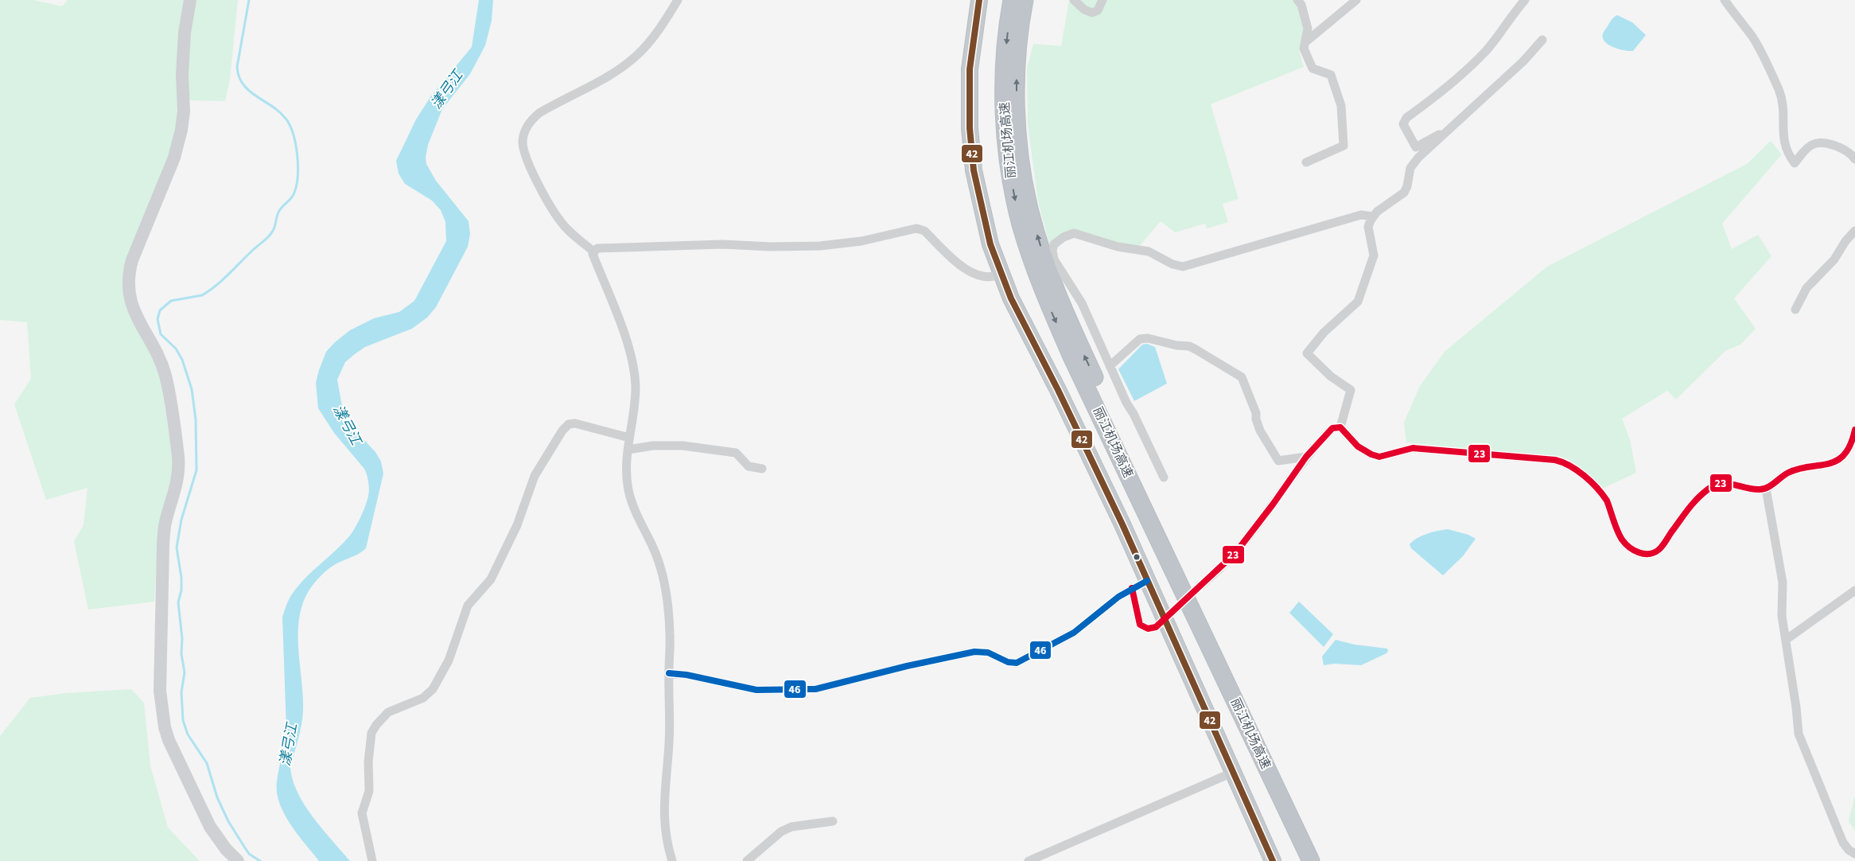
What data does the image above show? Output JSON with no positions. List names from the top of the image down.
{
  "streets": {
    "highway": ["丽江机场高速"]
  },
  "water": ["漾弓江"],
  "lines": ["transit line 42", "transit line 23", "transit line 46"]
}
